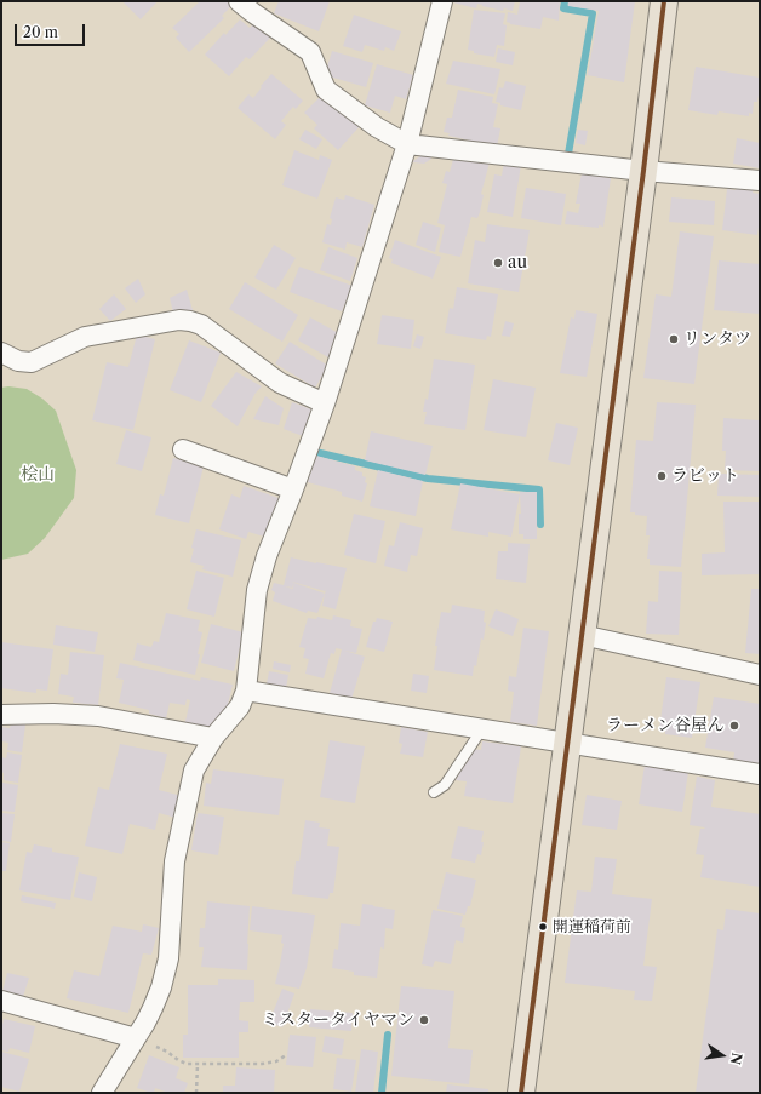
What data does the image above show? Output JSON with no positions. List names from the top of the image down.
{
  "parks": ["桧山"],
  "places": [
    "au",
    "リンタツ",
    "ラビット",
    "ラーメン谷屋ん",
    "開運稲荷前",
    "ミスタータイヤマン"
  ],
  "scale_bar": "20 m",
  "north": "right"
}
